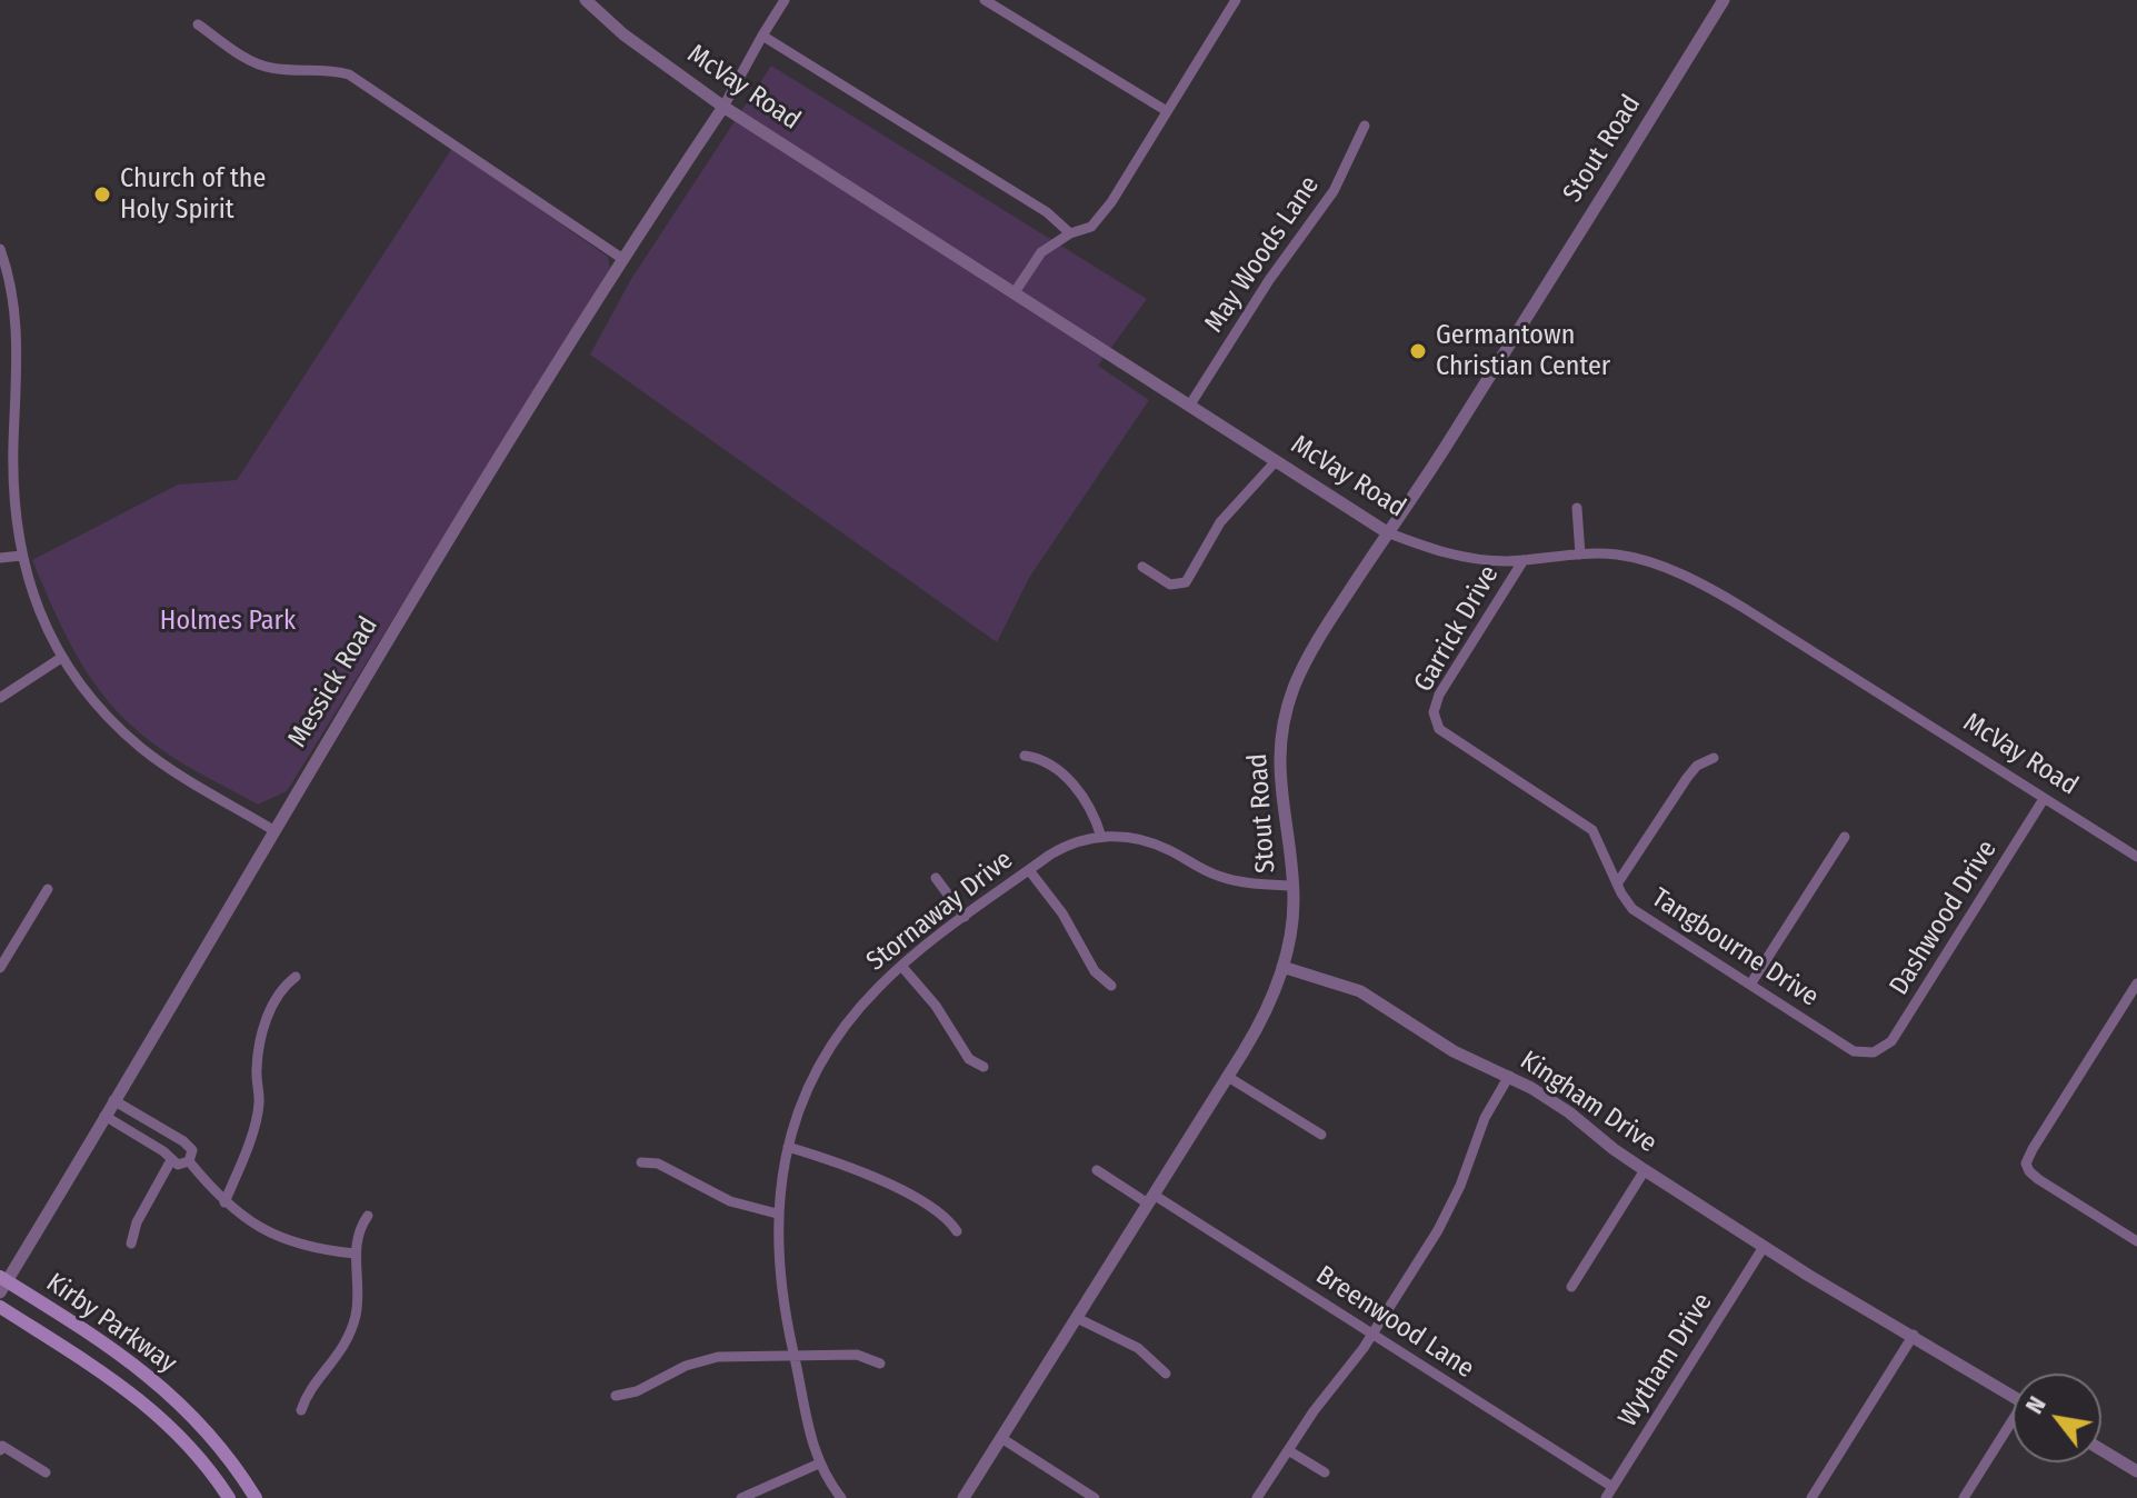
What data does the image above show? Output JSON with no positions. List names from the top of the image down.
{
  "streets": {
    "main road": ["Kirby Parkway"],
    "street": [
      "McVay Road",
      "Stout Road",
      "May Woods Lane",
      "Garrick Drive",
      "Messick Road",
      "Stornaway Drive",
      "Dashwood Drive",
      "Tangbourne Drive",
      "Kingham Drive",
      "Breenwood Lane",
      "Wytham Drive"
    ]
  },
  "crossings": [
    ["McVay Road", "Stout Road"],
    ["McVay Road", "May Woods Lane"],
    ["McVay Road", "Garrick Drive"],
    ["McVay Road", "Messick Road"],
    ["McVay Road", "Dashwood Drive"],
    ["Stout Road", "Stornaway Drive"],
    ["Stout Road", "Kingham Drive"],
    ["Stout Road", "Breenwood Lane"],
    ["Garrick Drive", "Tangbourne Drive"],
    ["Messick Road", "Kirby Parkway"],
    ["Dashwood Drive", "Tangbourne Drive"],
    ["Kingham Drive", "Wytham Drive"],
    ["Breenwood Lane", "Wytham Drive"]
  ],
  "parks": ["Holmes Park"],
  "places": ["Church of the Holy Spirit", "Germantown Christian Center"],
  "north": "top left"
}
